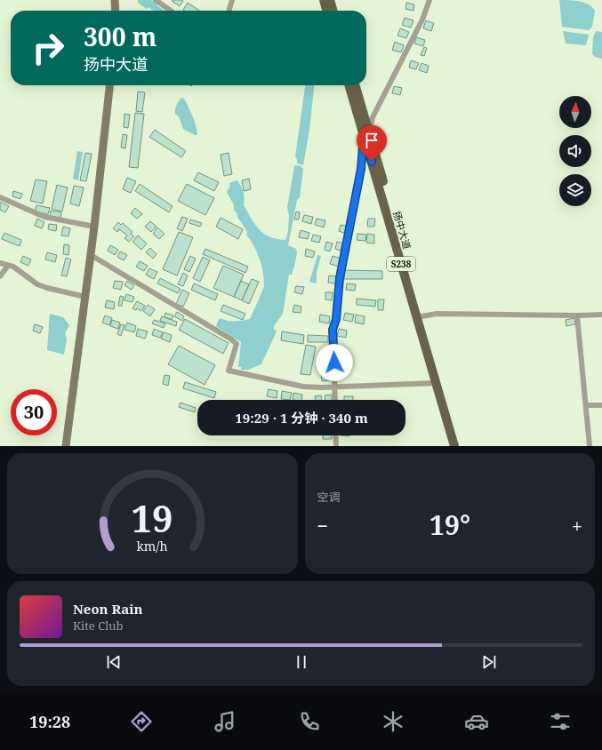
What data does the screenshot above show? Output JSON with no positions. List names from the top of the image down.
{
  "streets": {
    "main road": ["扬中大道", "S238"]
  },
  "north": "top",
  "page": {
    "turn": ["300 m", "扬中大道"],
    "limit": "30",
    "trip": "19:29 · 1 分钟 · 340 m",
    "tile": "空调",
    "heat": ["−", "19°", "+"],
    "song": ["Neon Rain", "Kite Club"],
    "tabs": "19:28",
    "gauge": ["19", "km/h"]
  }
}
